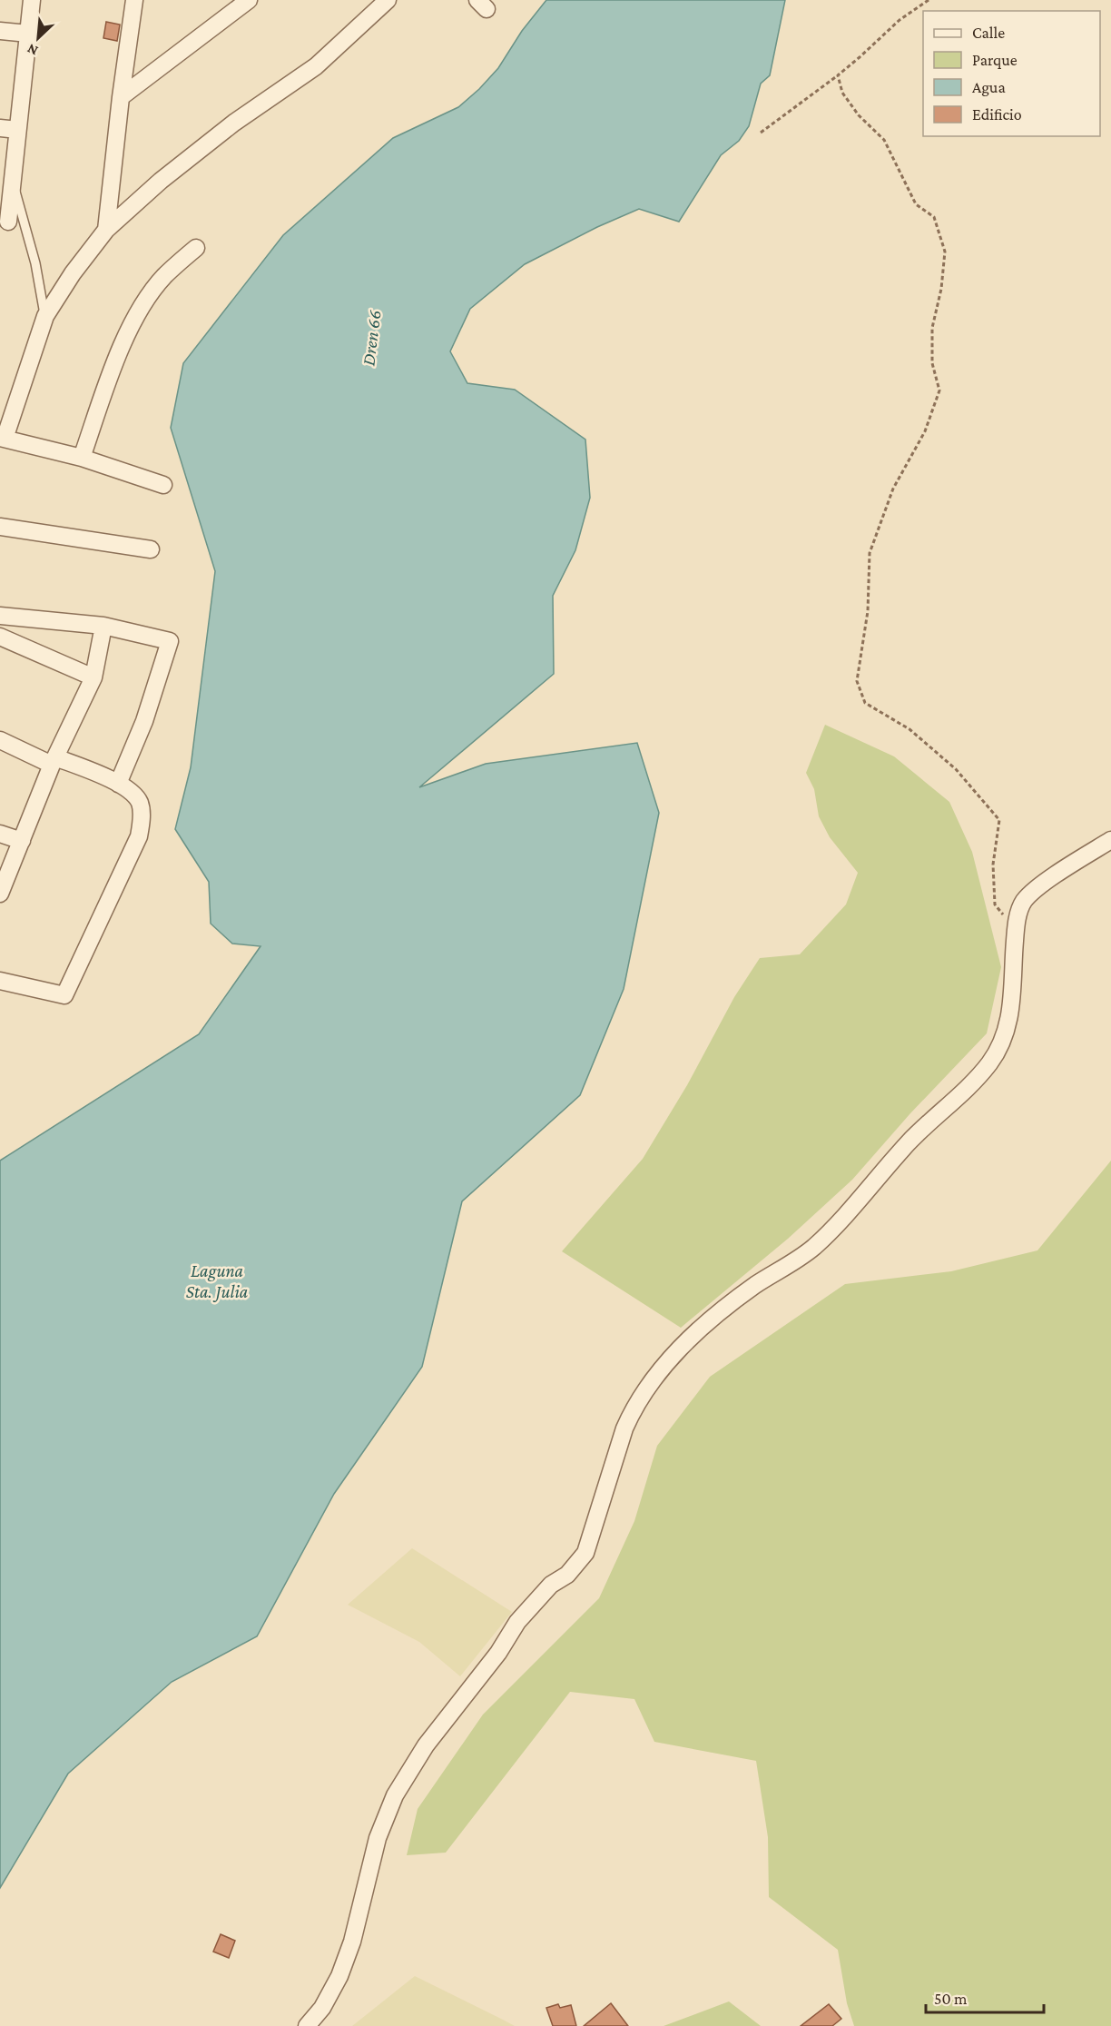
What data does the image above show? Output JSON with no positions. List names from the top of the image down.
{
  "water": ["Dren 66", "Laguna Sta. Julia"],
  "legend": [
    "Calle",
    "Parque",
    "Agua",
    "Edificio"
  ],
  "scale_bar": "50 m",
  "north": "bottom left"
}
